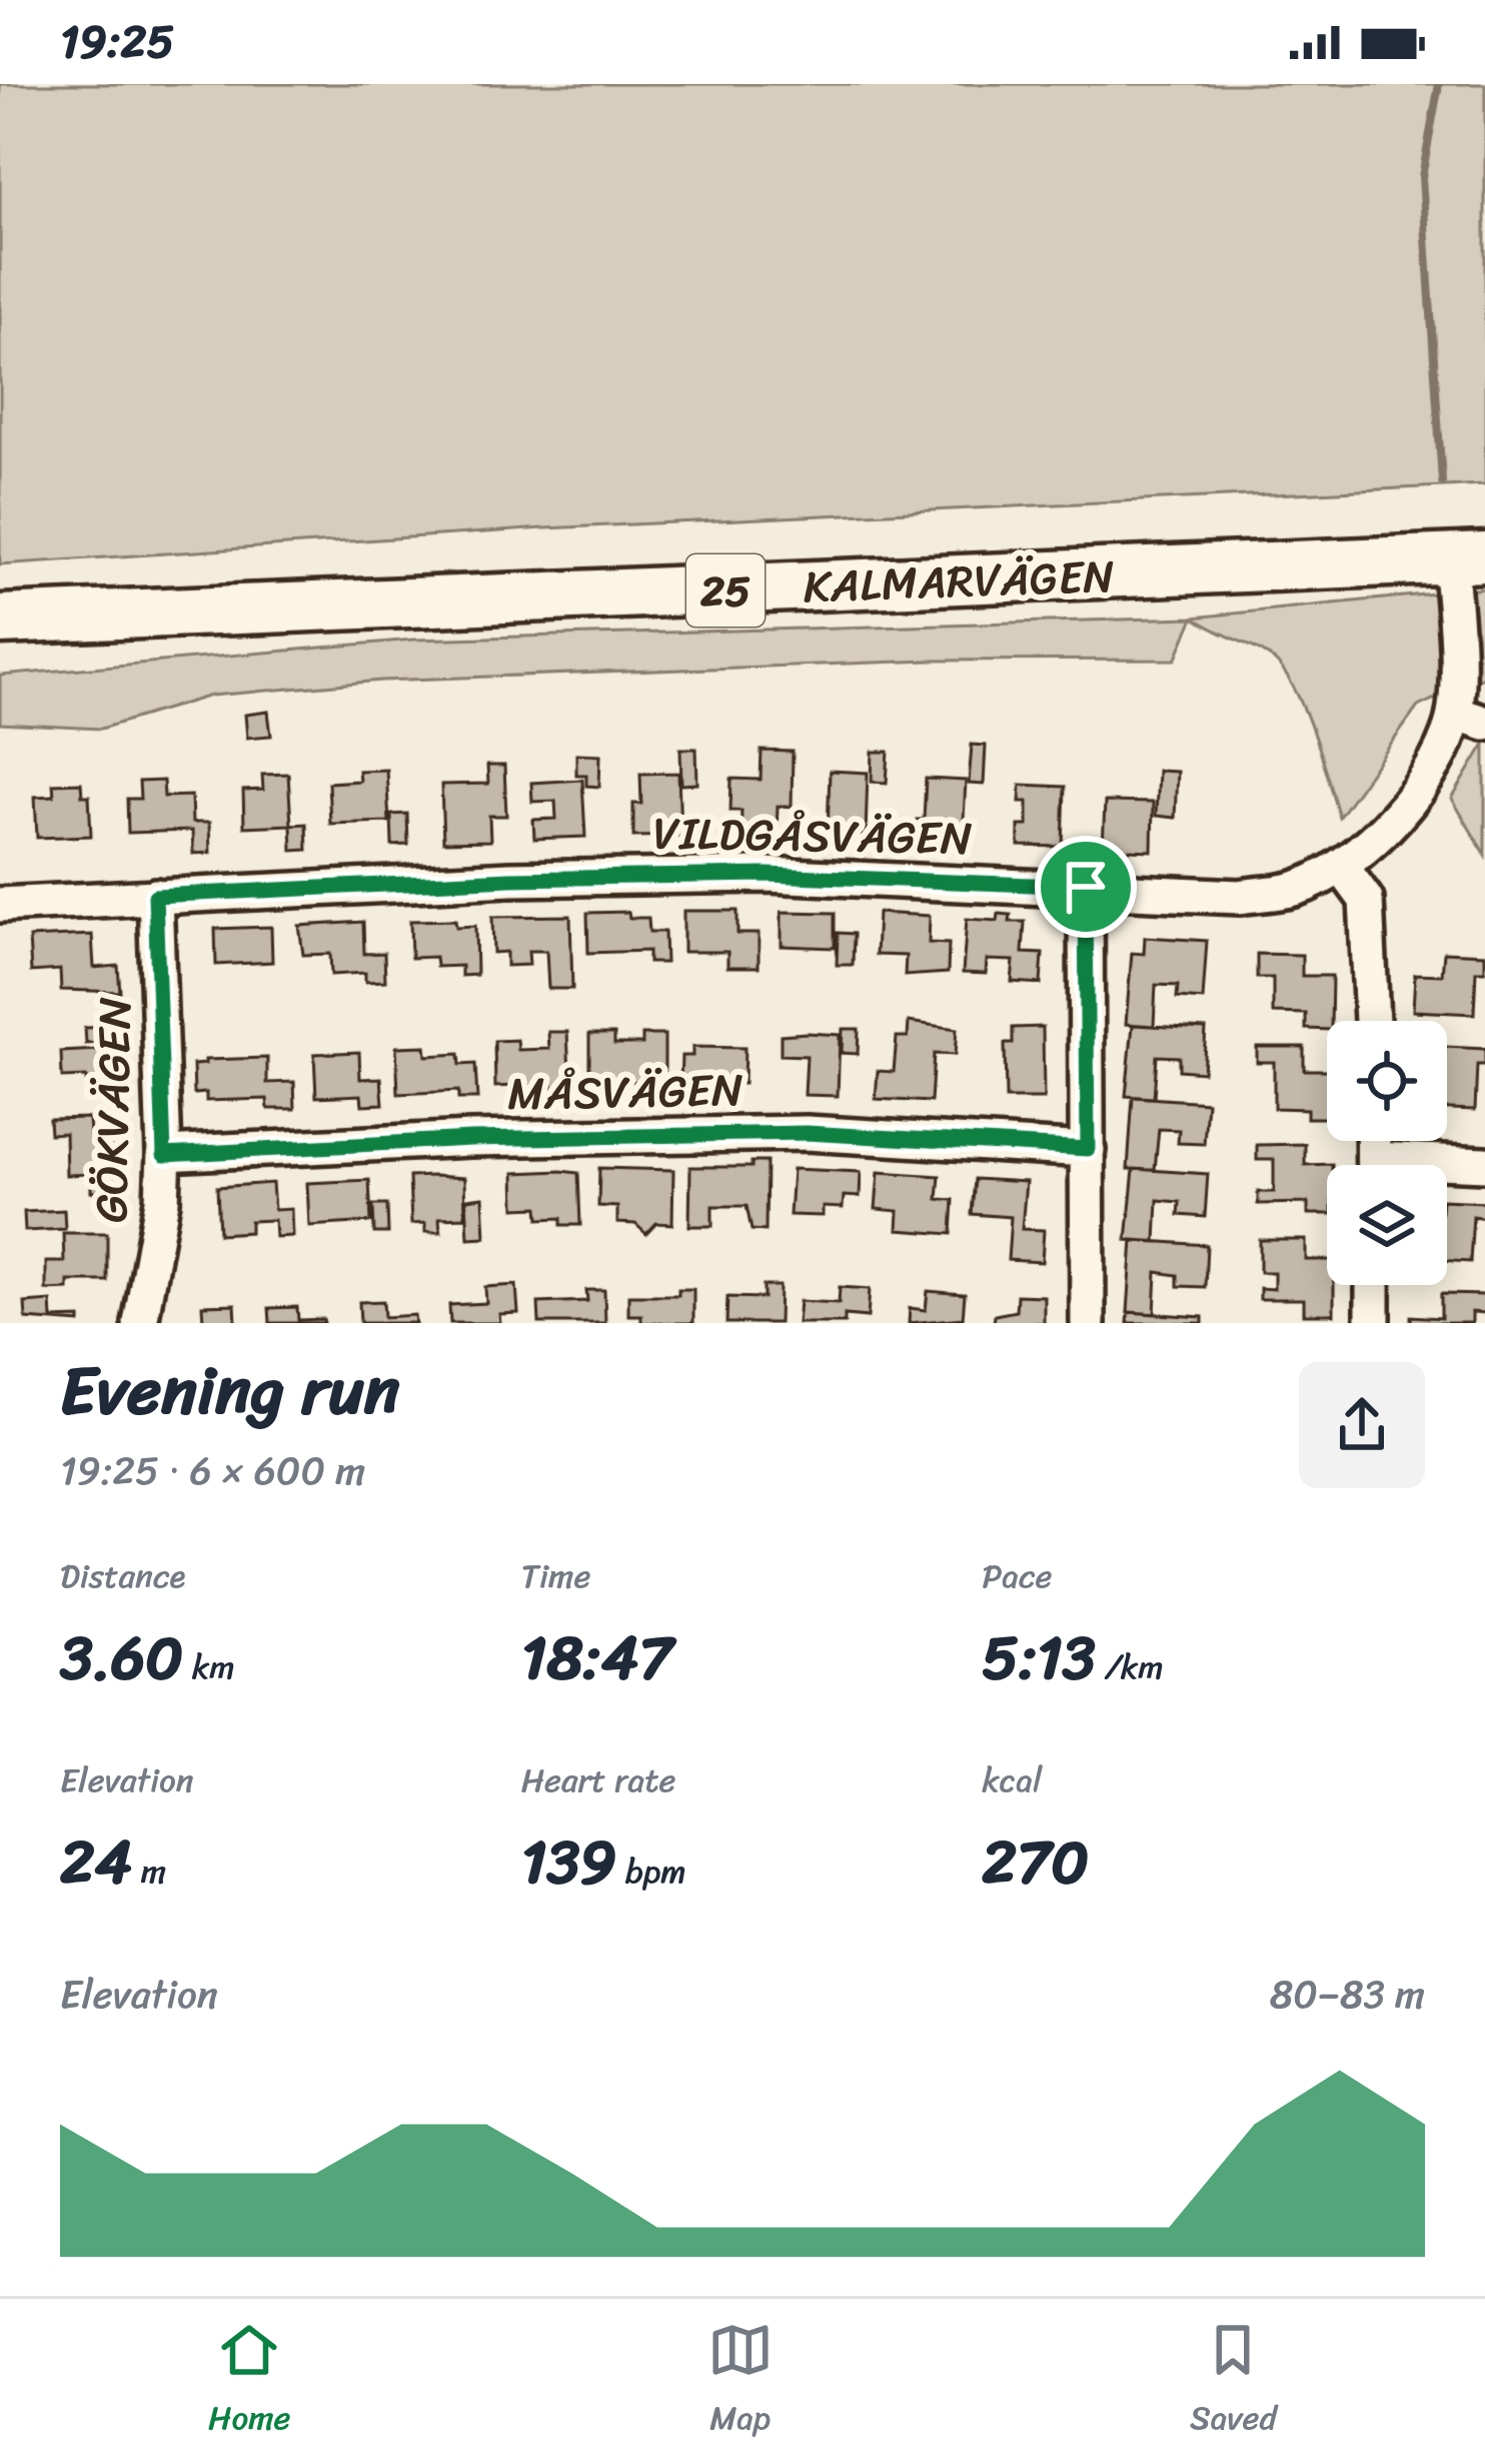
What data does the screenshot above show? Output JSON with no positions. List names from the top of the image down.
{
  "streets": {
    "highway": ["KALMARVÄGEN", "25"],
    "street": ["VILDGÅSVÄGEN", "MÅSVÄGEN", "GÖKVÄGEN"]
  },
  "crossings": [
    ["KALMARVÄGEN", "VILDGÅSVÄGEN"],
    ["VILDGÅSVÄGEN", "GÖKVÄGEN"],
    ["MÅSVÄGEN", "GÖKVÄGEN"]
  ],
  "page": {
    "status": "19:25",
    "heading": ["Evening run", "19:25 · 6 × 600 m"],
    "stats": [
      ["Distance", "3.60 km"],
      ["Time", "18:47"],
      ["Pace", "5:13 /km"],
      ["Elevation", "24 m"],
      ["Heart rate", "139 bpm"],
      ["kcal", "270"]
    ],
    "chart": ["Elevation", "80–83 m"],
    "tabs": ["Home", "Map", "Saved"]
  }
}
